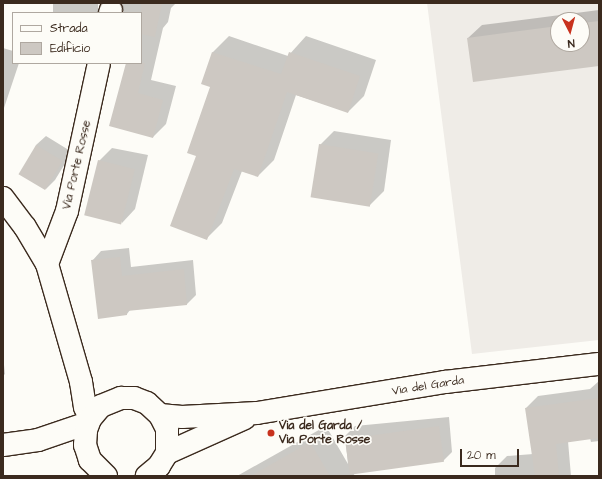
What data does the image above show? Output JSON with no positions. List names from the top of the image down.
{
  "streets": {
    "street": ["Via Porte Rosse", "Via del Garda"]
  },
  "places": ["Via del Garda / Via Porte Rosse"],
  "legend": ["Strada", "Edificio"],
  "scale_bar": "20 m",
  "north": "bottom"
}
